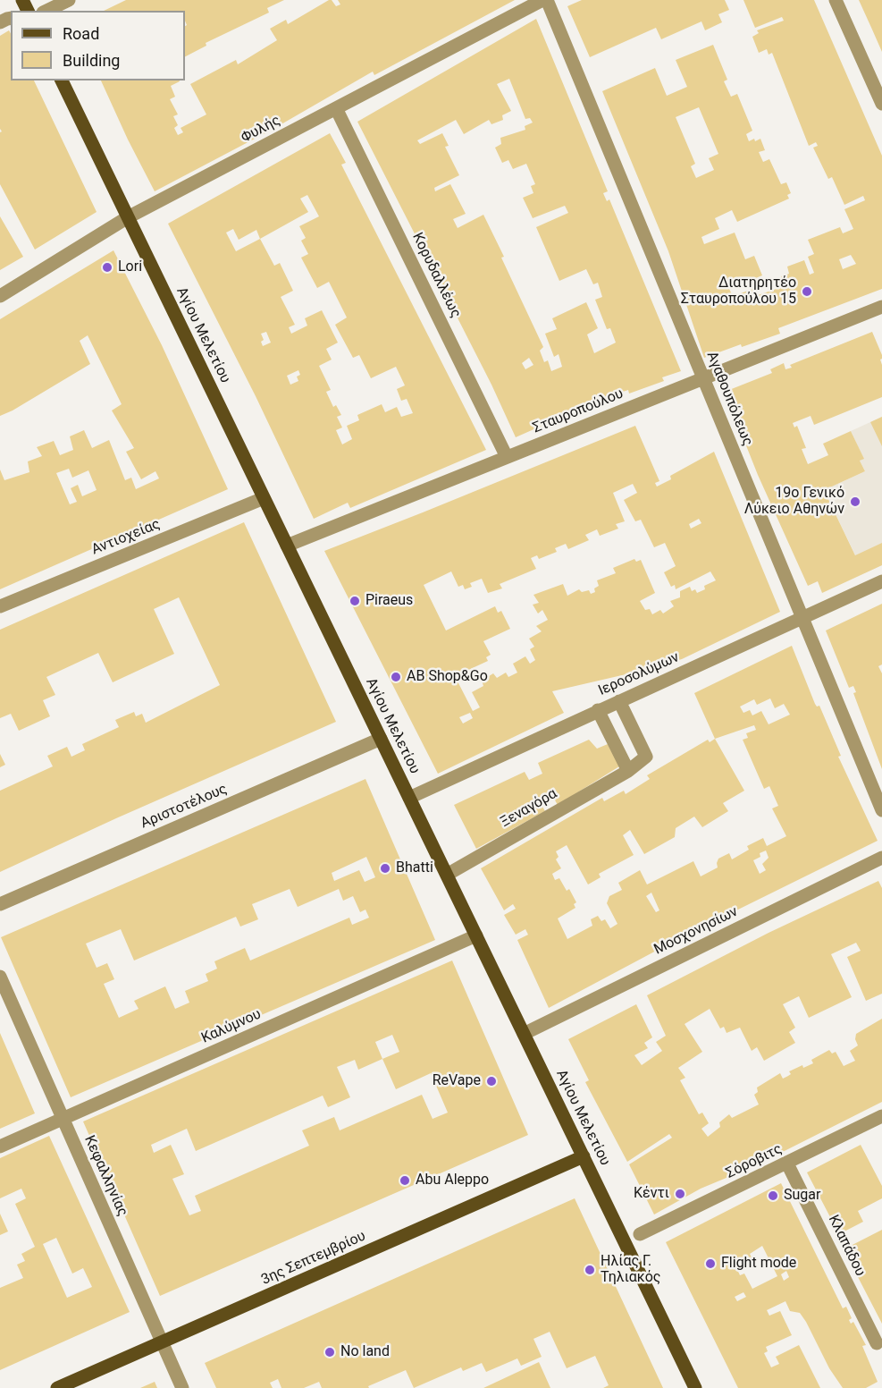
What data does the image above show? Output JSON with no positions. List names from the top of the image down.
{
  "streets": {
    "main road": ["Αγίου Μελετίου", "3ης Σεπτεμβρίου"],
    "street": [
      "Φυλής",
      "Κορυδαλλέως",
      "Αγαθουπόλεως",
      "Σταυροπούλου",
      "Αντιοχείας",
      "Ιεροσολύμων",
      "Αριστοτέλους",
      "Ξεναγόρα",
      "Μοσχονησίων",
      "Καλύμνου",
      "Σόροβιτς",
      "Κεφαλληνίας",
      "Κλαπάδου"
    ]
  },
  "crossings": [
    ["Φυλής", "Κορυδαλλέως"],
    ["Φυλής", "Αγίου Μελετίου"],
    ["Κορυδαλλέως", "Σταυροπούλου"],
    ["Αγίου Μελετίου", "Σταυροπούλου"],
    ["Αγίου Μελετίου", "Αντιοχείας"],
    ["Αγίου Μελετίου", "Ιεροσολύμων"],
    ["Αγίου Μελετίου", "Αριστοτέλους"],
    ["Αγίου Μελετίου", "Ξεναγόρα"],
    ["Αγίου Μελετίου", "Μοσχονησίων"],
    ["Αγίου Μελετίου", "Καλύμνου"],
    ["Αγίου Μελετίου", "3ης Σεπτεμβρίου"],
    ["Αγαθουπόλεως", "Σταυροπούλου"],
    ["Αγαθουπόλεως", "Ιεροσολύμων"],
    ["Ιεροσολύμων", "Ξεναγόρα"],
    ["Καλύμνου", "Κεφαλληνίας"],
    ["Σόροβιτς", "Κλαπάδου"],
    ["Κεφαλληνίας", "3ης Σεπτεμβρίου"]
  ],
  "places": [
    "Lori",
    "Διατηρητέο Σταυροπούλου 15",
    "19ο Γενικό Λύκειο Αθηνών",
    "Piraeus",
    "ΑΒ Shop&Go",
    "Bhatti",
    "ReVape",
    "Abu Aleppo",
    "Κέντι",
    "Sugar",
    "Flight mode",
    "Ηλίας Γ. Τηλιακός",
    "No land"
  ],
  "legend": ["Road", "Building"]
}
